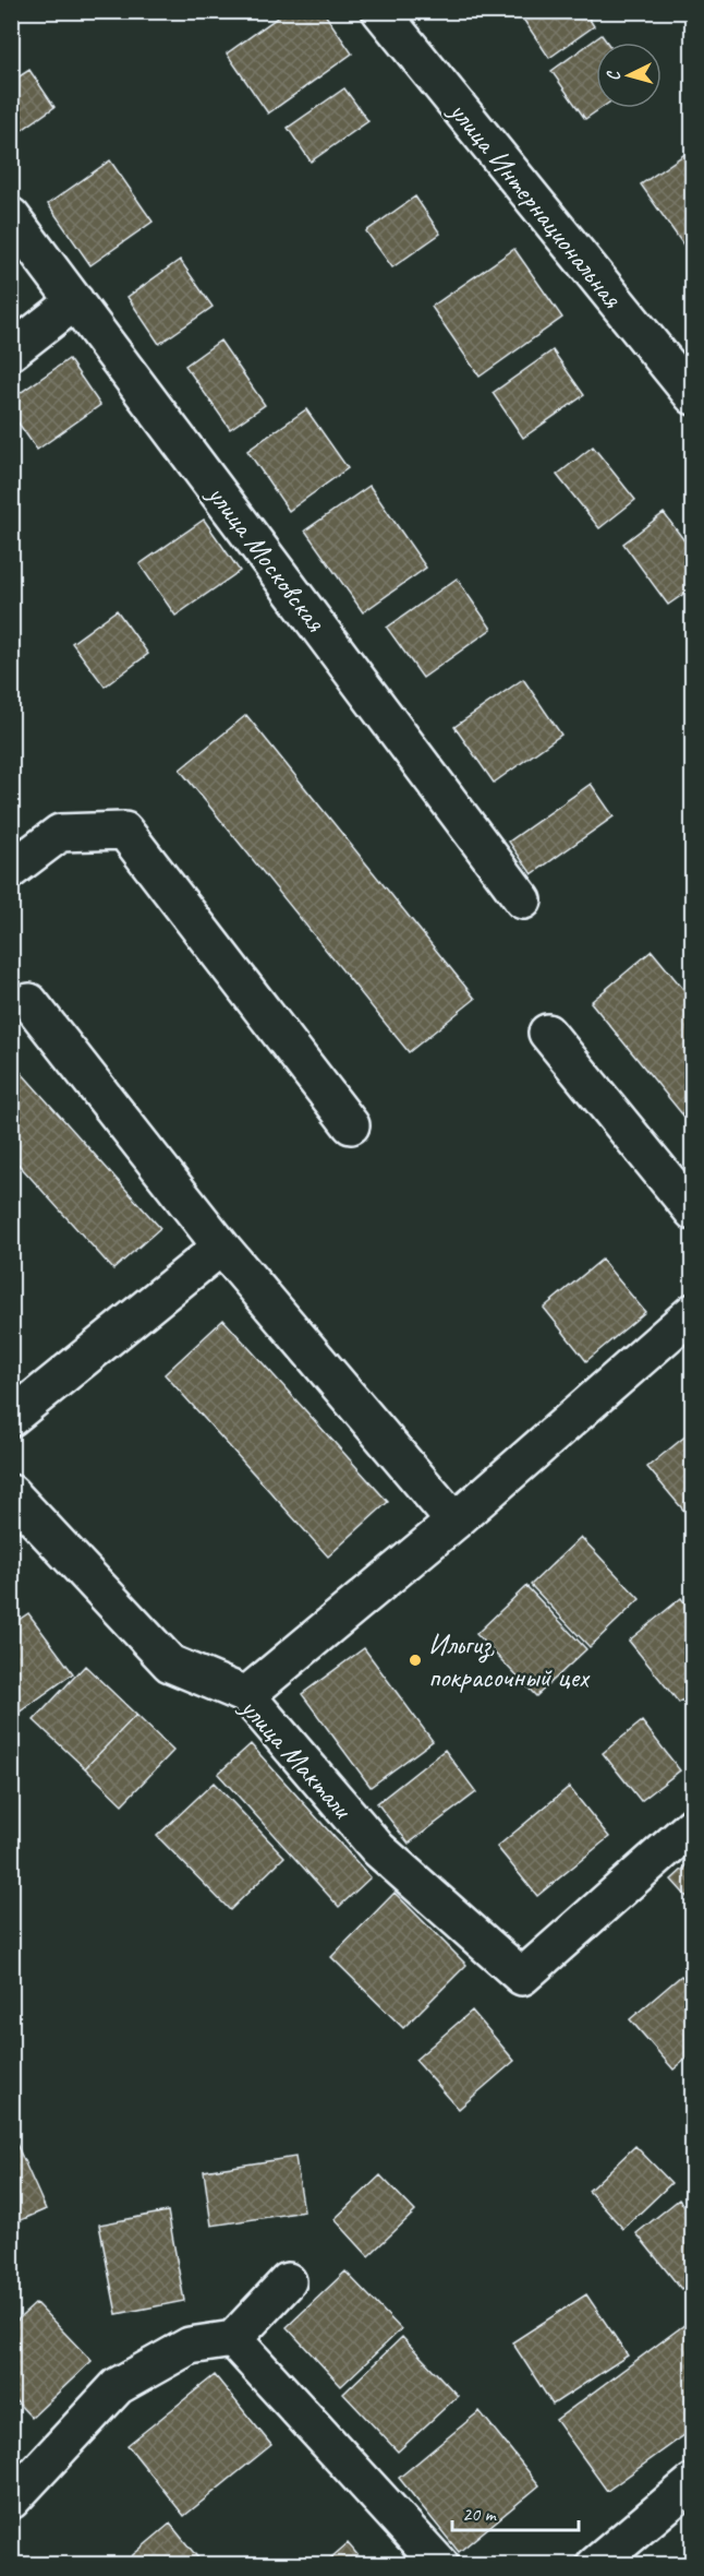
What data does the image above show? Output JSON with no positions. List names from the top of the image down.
{
  "streets": {
    "street": ["улица Интернациональная", "улица Московская", "улица Мактали"]
  },
  "places": ["Ильгиз, покрасочный цех"],
  "scale_bar": "20 m",
  "north": "left"
}
